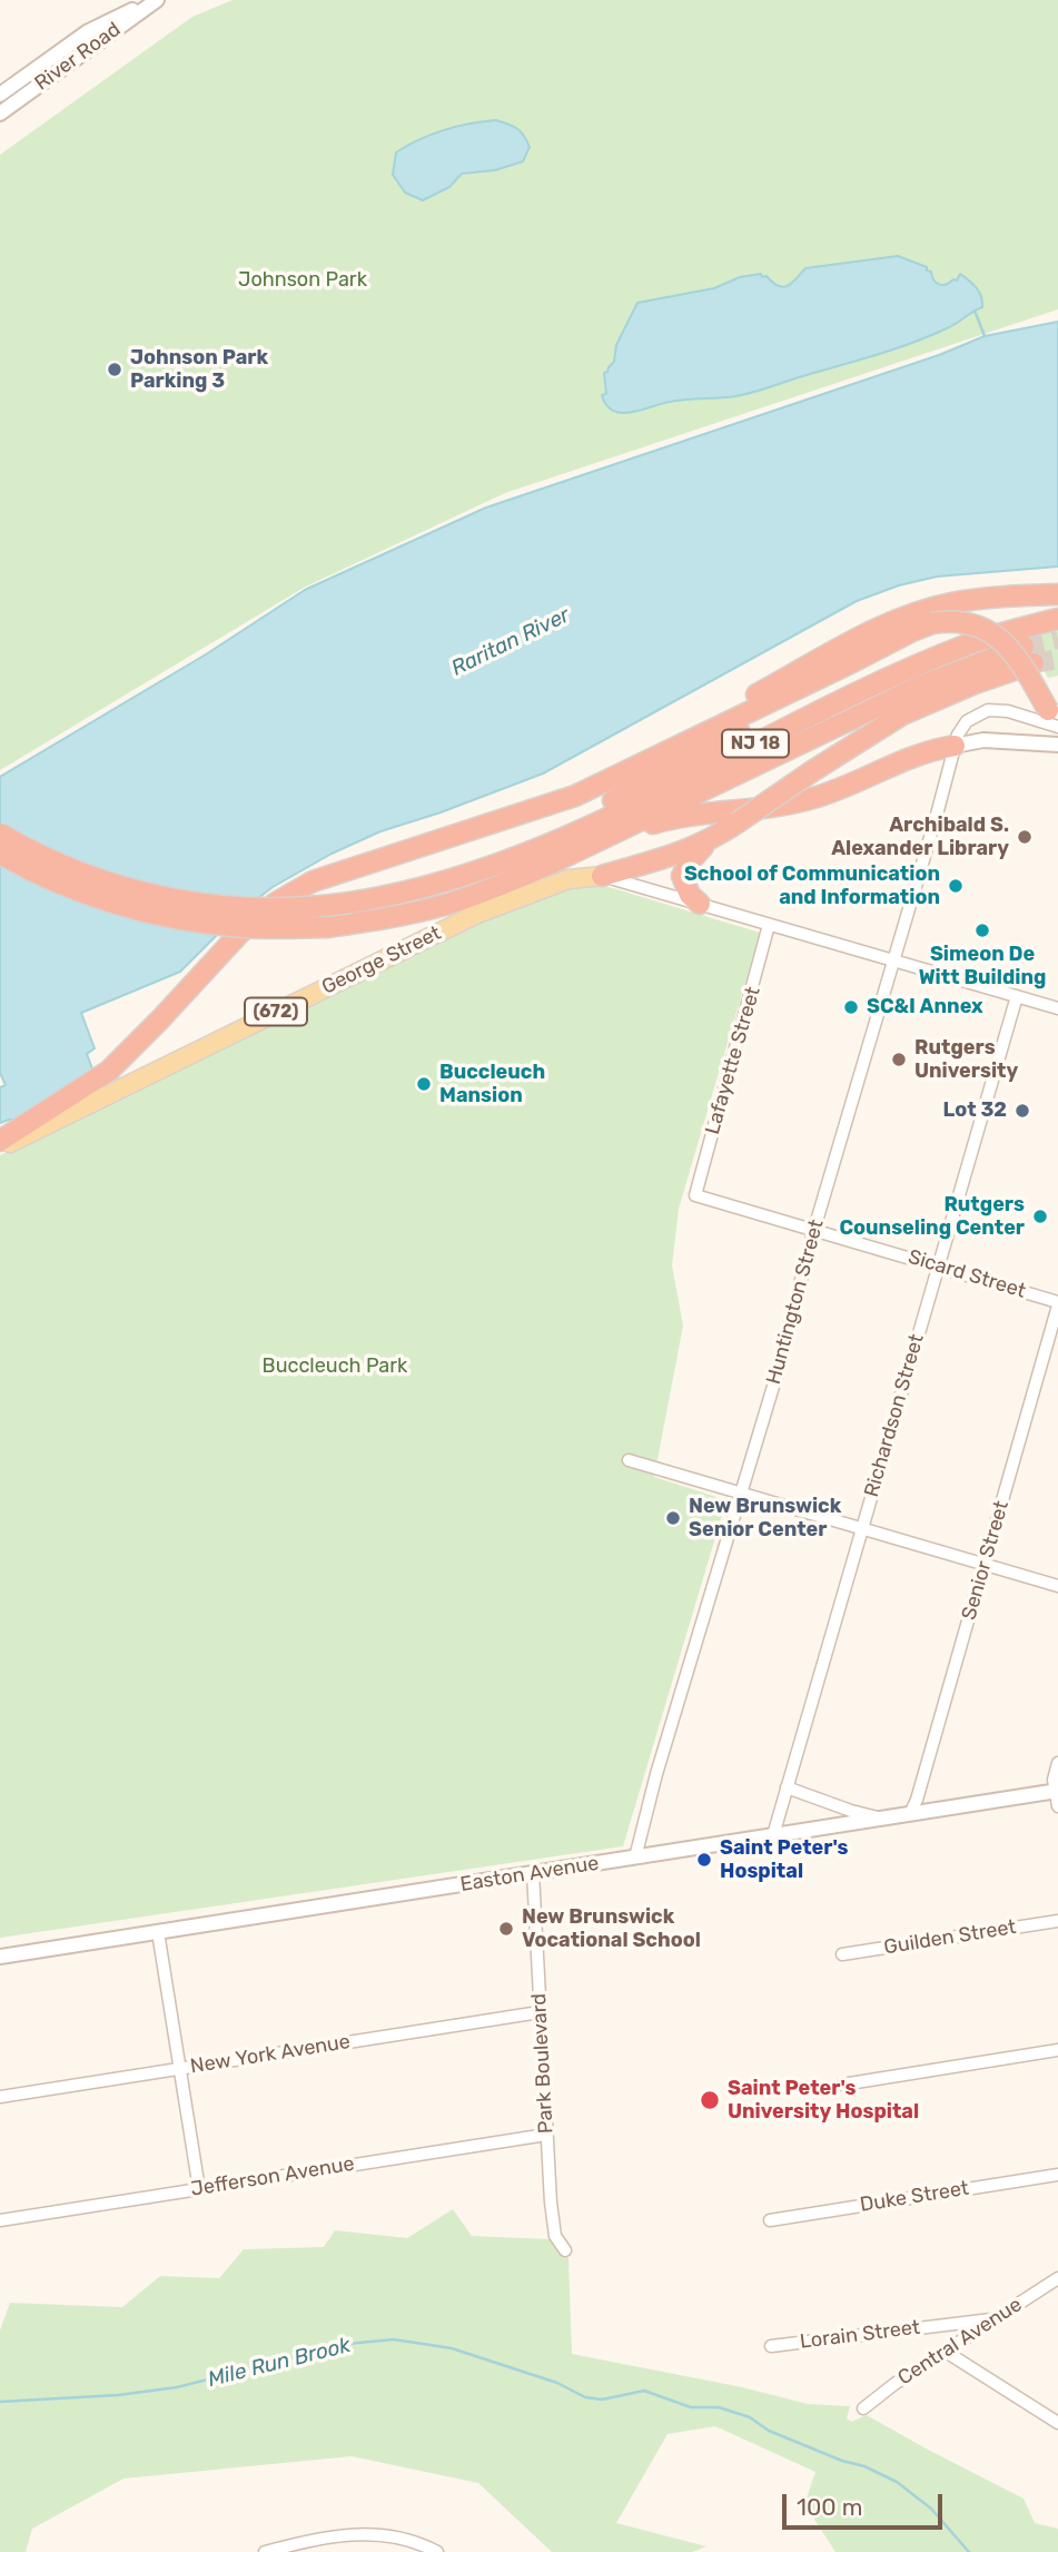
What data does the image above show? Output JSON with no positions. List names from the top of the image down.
{
  "streets": {
    "highway": ["NJ 18"],
    "main road": ["George Street", "(672)"],
    "street": [
      "River Road",
      "Lafayette Street",
      "Sicard Street",
      "Huntington Street",
      "Richardson Street",
      "Senior Street",
      "Easton Avenue",
      "Guilden Street",
      "New York Avenue",
      "Park Boulevard",
      "Jefferson Avenue",
      "Duke Street",
      "Lorain Street",
      "Central Avenue"
    ]
  },
  "crossings": [
    ["Lafayette Street", "Sicard Street"],
    ["Sicard Street", "Huntington Street"],
    ["Sicard Street", "Richardson Street"],
    ["Sicard Street", "Senior Street"],
    ["Huntington Street", "Easton Avenue"],
    ["Richardson Street", "Easton Avenue"],
    ["Senior Street", "Easton Avenue"],
    ["Easton Avenue", "Park Boulevard"],
    ["New York Avenue", "Park Boulevard"],
    ["Park Boulevard", "Jefferson Avenue"],
    ["Lorain Street", "Central Avenue"]
  ],
  "water": ["Raritan River", "Mile Run Brook"],
  "parks": ["Johnson Park", "Buccleuch Park"],
  "places": [
    "Johnson Park Parking 3",
    "Archibald S. Alexander Library",
    "School of Communication and Information",
    "Simeon De Witt Building",
    "SC&I Annex",
    "Rutgers University",
    "Buccleuch Mansion",
    "Lot 32",
    "Rutgers Counseling Center",
    "New Brunswick Senior Center",
    "Saint Peter's Hospital",
    "New Brunswick Vocational School",
    "Saint Peter's University Hospital"
  ],
  "scale_bar": "100 m"
}
